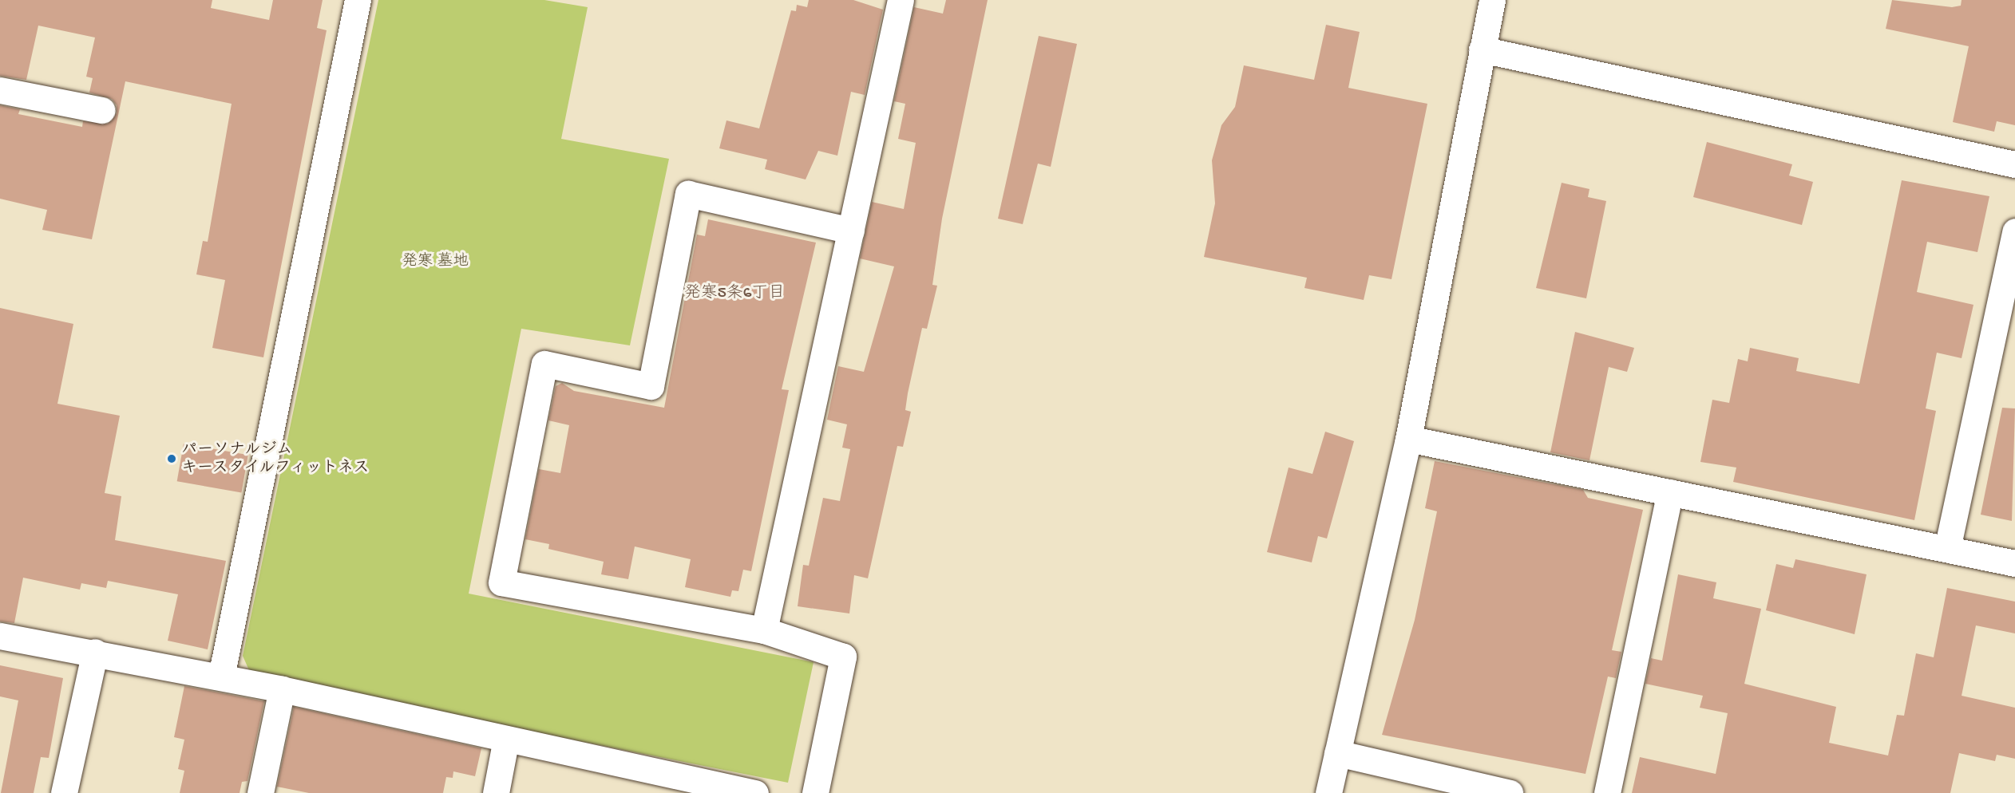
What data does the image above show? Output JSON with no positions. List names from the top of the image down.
{
  "districts": ["発寒5条6丁目"],
  "parks": ["発寒 墓地"],
  "places": ["パーソナルジム キースタイルフィットネス"]
}
